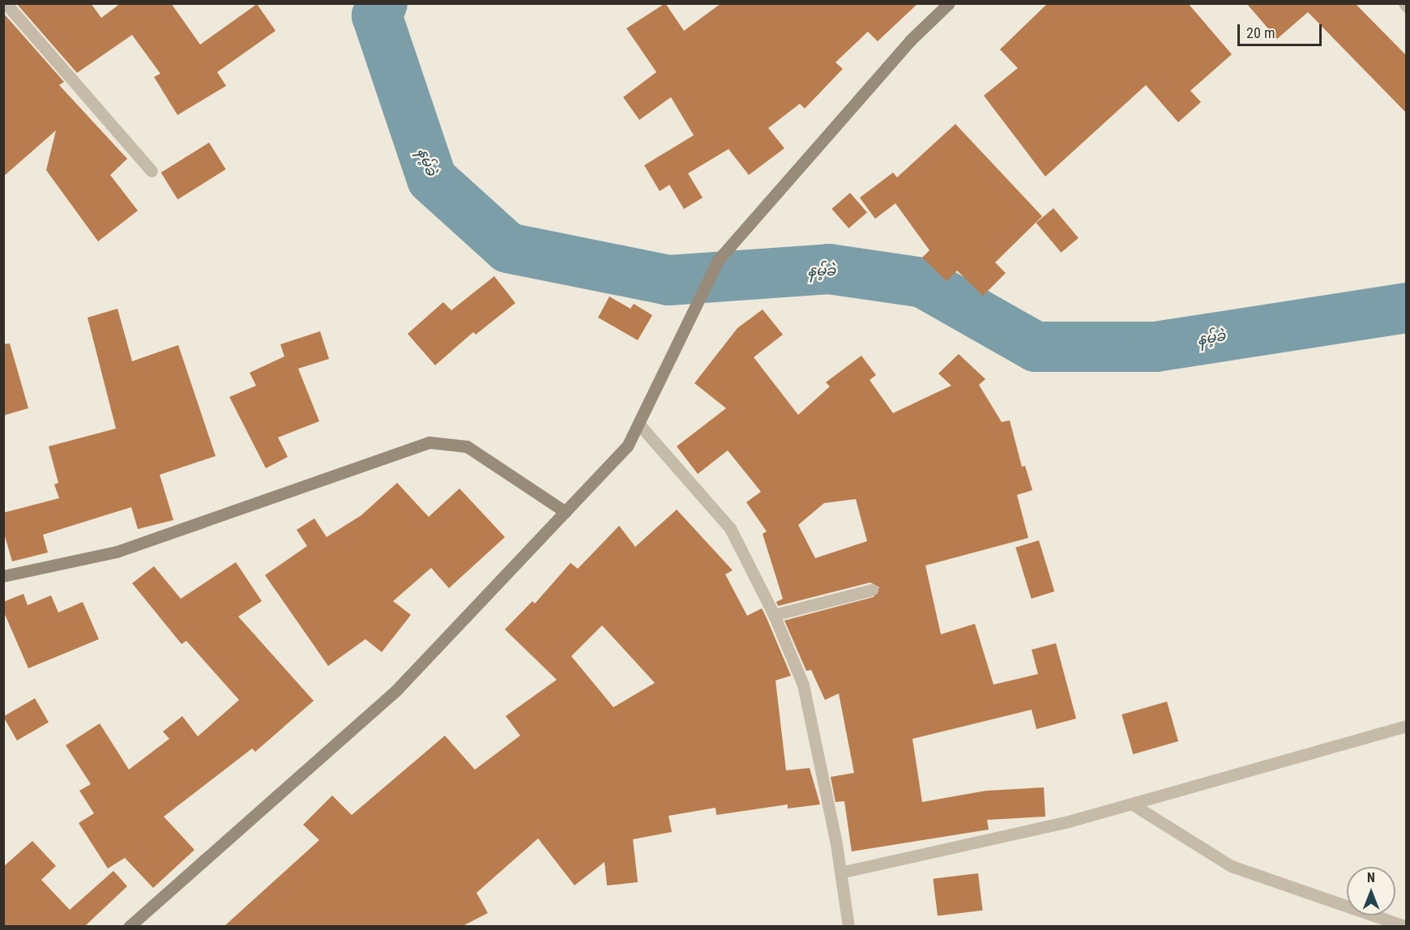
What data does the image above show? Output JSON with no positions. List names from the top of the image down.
{
  "water": ["နမ့်ခဲ"],
  "scale_bar": "20 m",
  "north": "top"
}
